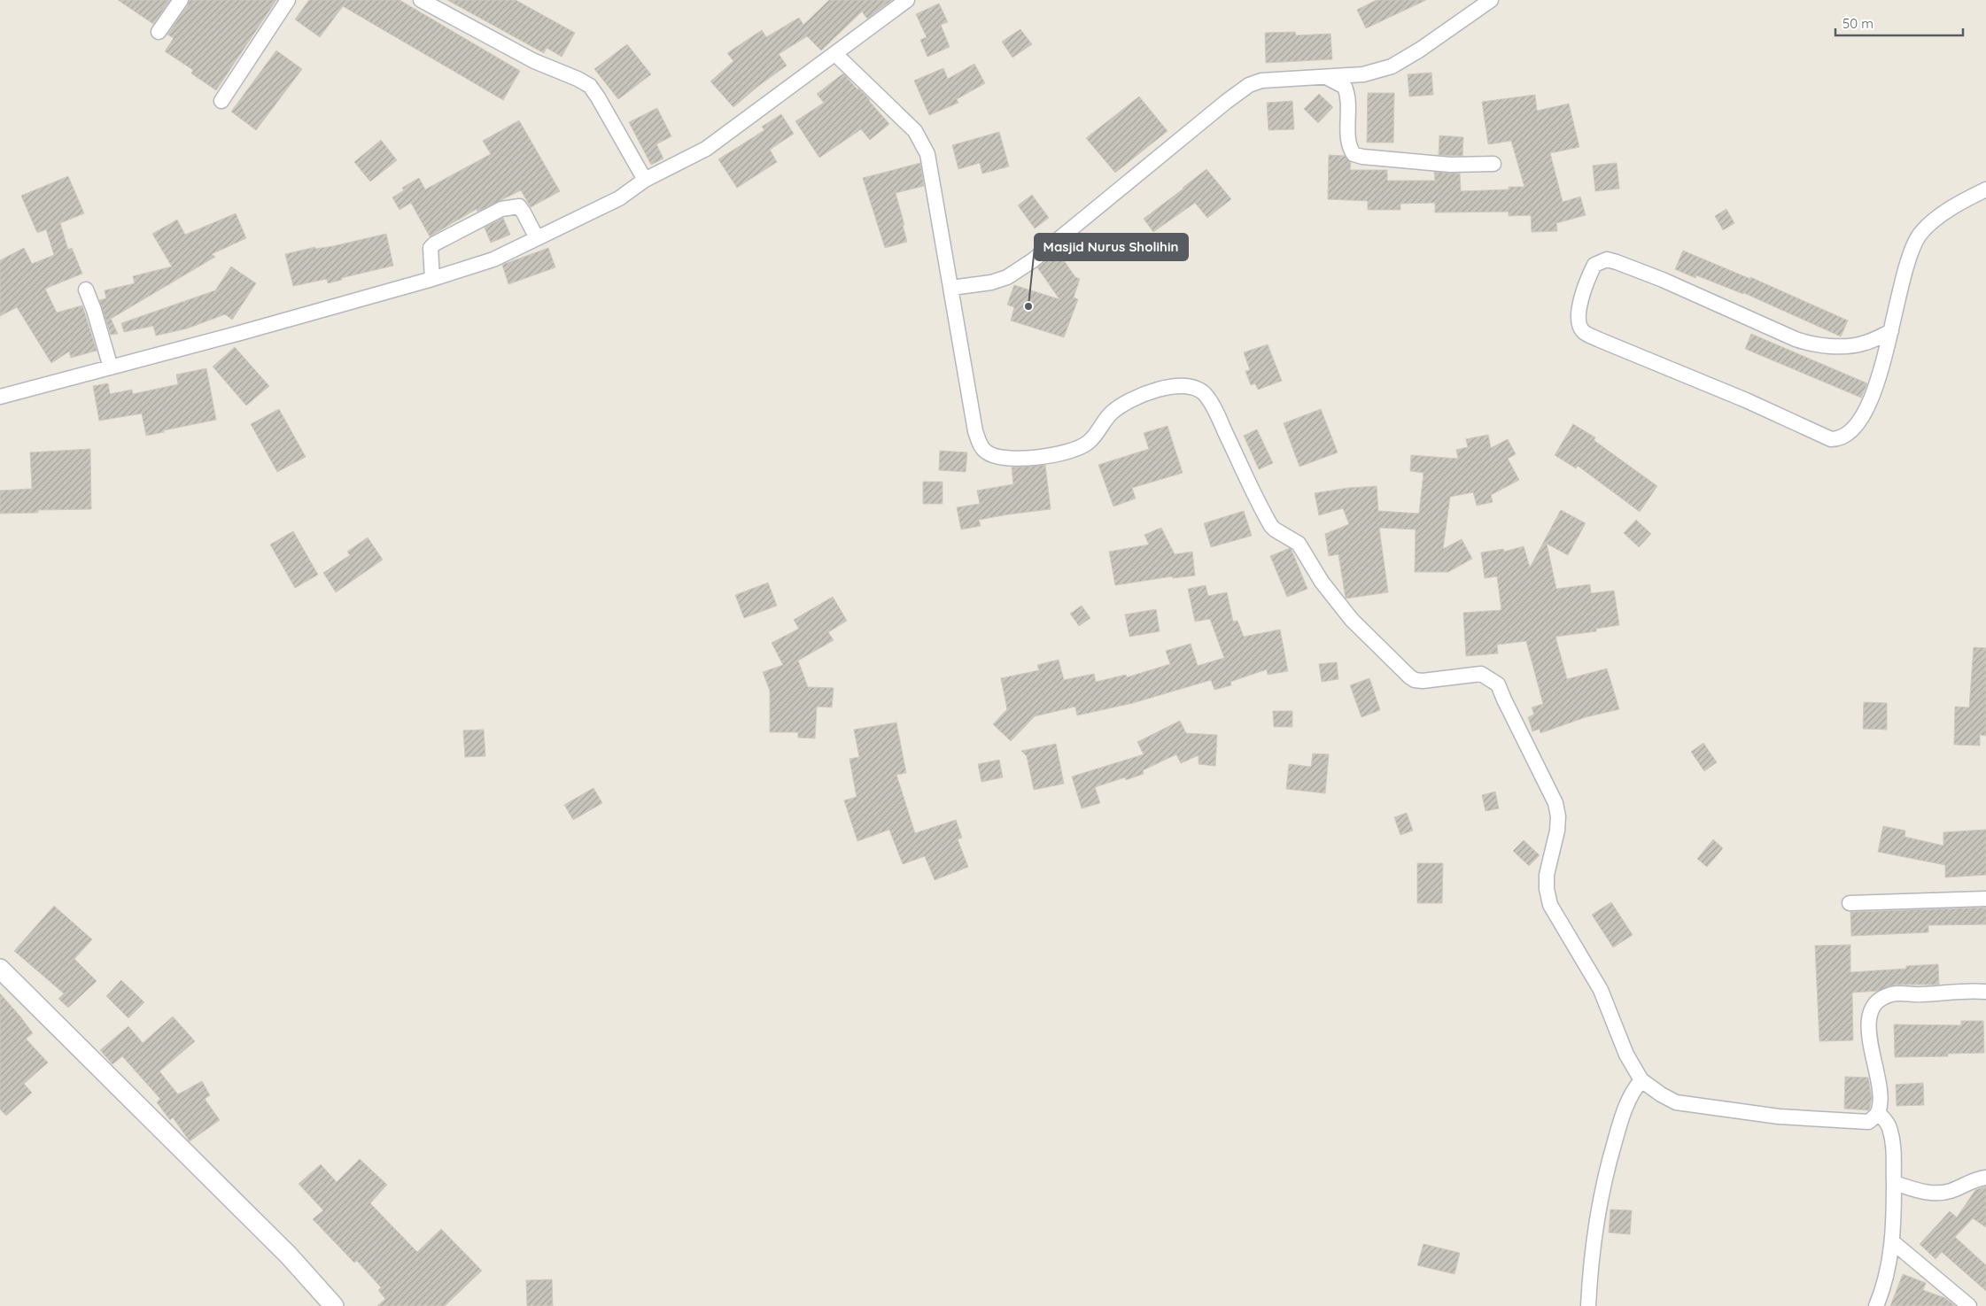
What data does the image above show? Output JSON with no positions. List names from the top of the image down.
{
  "places": ["Masjid Nurus Sholihin"],
  "scale_bar": "50 m"
}
